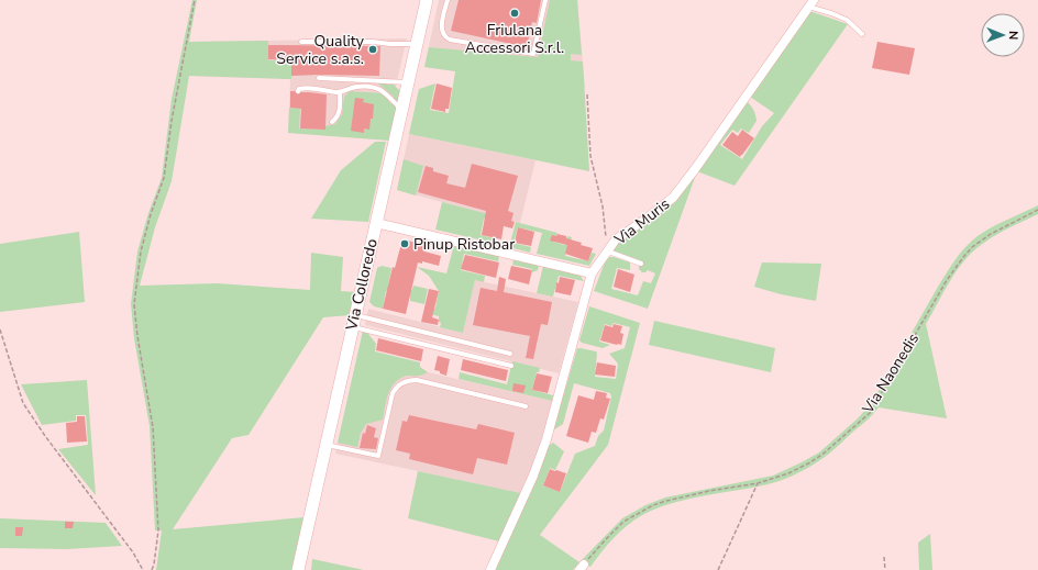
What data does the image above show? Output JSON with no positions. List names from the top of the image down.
{
  "streets": {
    "main road": ["Via Colloredo"],
    "street": ["Via Muris"],
    "path": ["Via Naonedis"]
  },
  "places": ["Friulana Accessori S.r.l.", "Quality Service s.a.s.", "Pinup Ristobar"],
  "north": "right"
}
